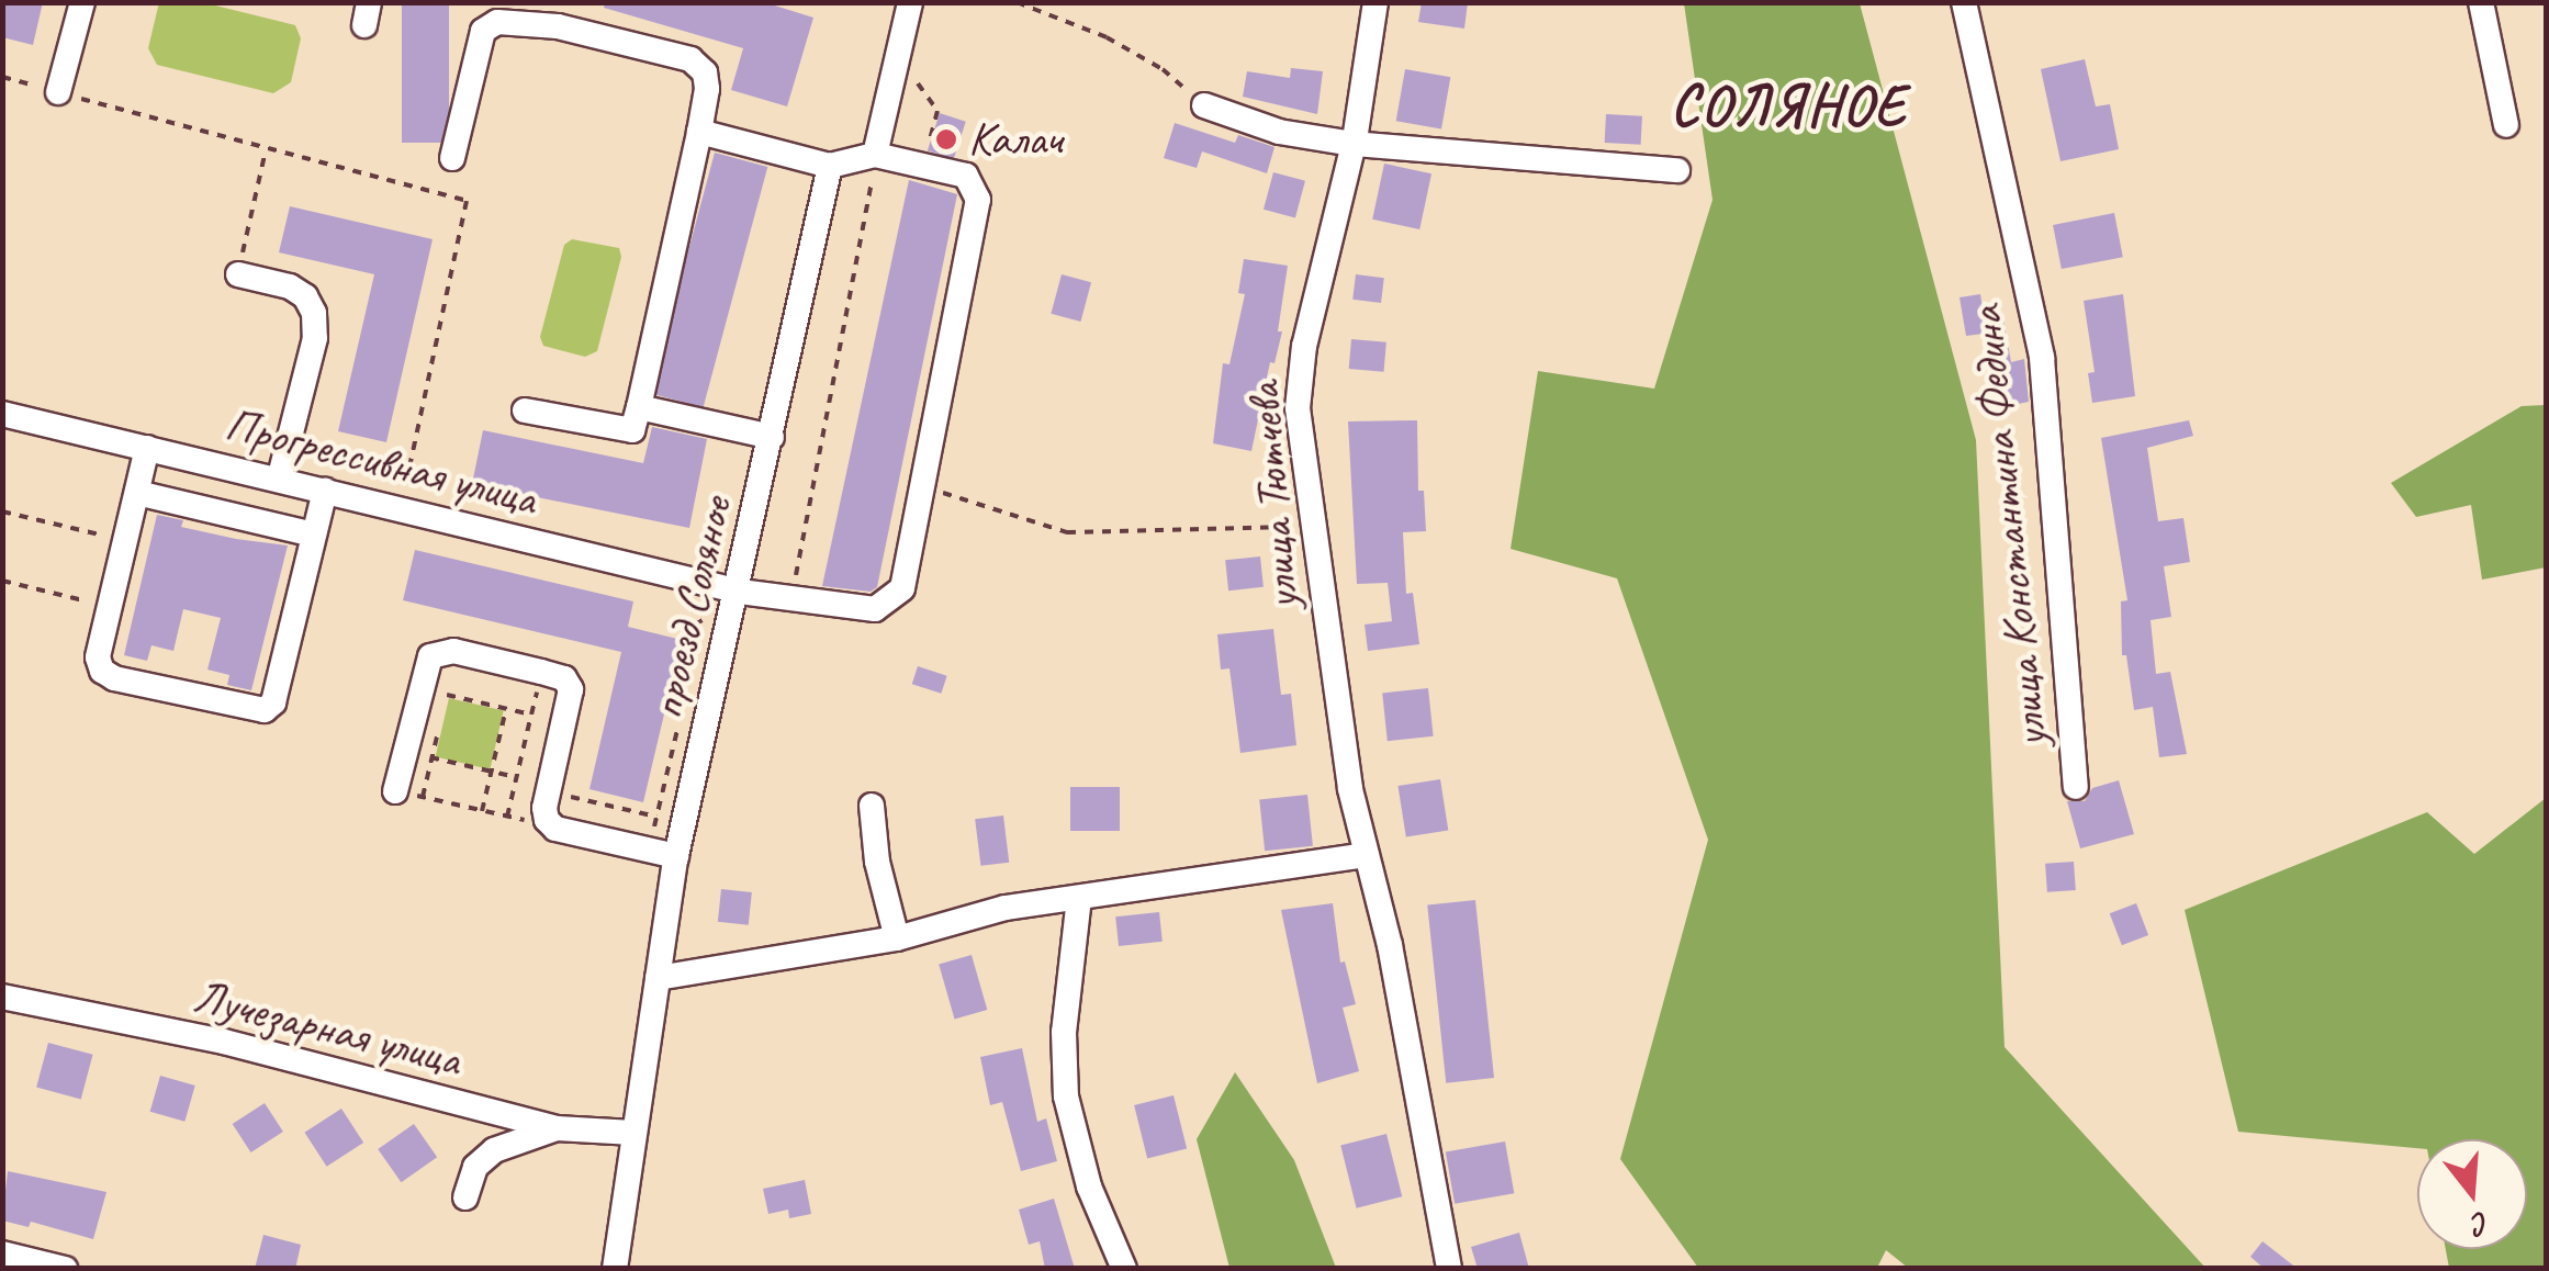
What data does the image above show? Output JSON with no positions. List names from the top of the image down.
{
  "streets": {
    "street": [
      "Прогрессивная улица",
      "улица Тютчева",
      "улица Константина Федина",
      "проезд Соляное",
      "Лучезарная улица"
    ]
  },
  "crossings": [
    ["Прогрессивная улица", "проезд Соляное"],
    ["проезд Соляное", "Лучезарная улица"]
  ],
  "districts": ["СОЛЯНОЕ"],
  "places": ["Калач"],
  "north": "bottom"
}
